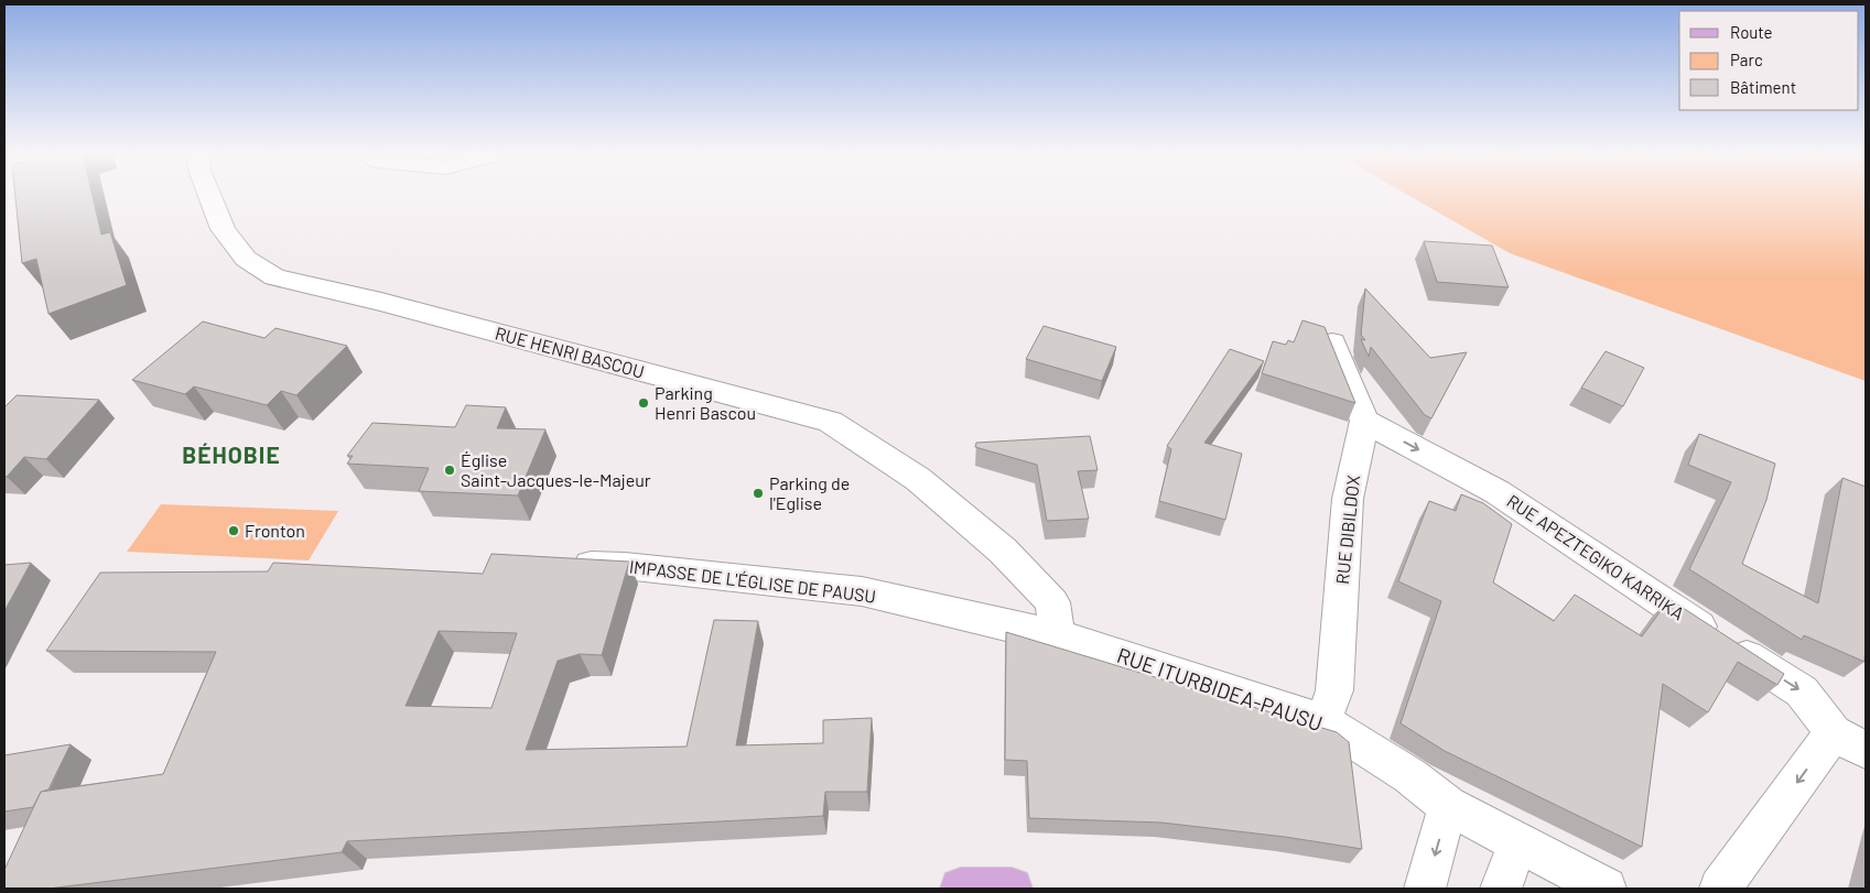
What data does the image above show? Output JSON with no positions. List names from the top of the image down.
{
  "streets": {
    "street": [
      "RUE HENRI BASCOU",
      "RUE DIBILDOX",
      "RUE APEZTEGIKO KARRIKA",
      "IMPASSE DE L'ÉGLISE DE PAUSU",
      "RUE ITURBIDEA-PAUSU"
    ]
  },
  "crossings": [
    ["RUE HENRI BASCOU", "IMPASSE DE L'ÉGLISE DE PAUSU"],
    ["RUE HENRI BASCOU", "RUE ITURBIDEA-PAUSU"],
    ["RUE DIBILDOX", "RUE APEZTEGIKO KARRIKA"],
    ["RUE DIBILDOX", "RUE ITURBIDEA-PAUSU"],
    ["IMPASSE DE L'ÉGLISE DE PAUSU", "RUE ITURBIDEA-PAUSU"]
  ],
  "one_way": ["RUE APEZTEGIKO KARRIKA"],
  "districts": ["BÉHOBIE"],
  "places": [
    "Parking Henri Bascou",
    "Église Saint-Jacques-le-Majeur",
    "Parking de l'Eglise",
    "Fronton"
  ],
  "legend": ["Route", "Parc", "Bâtiment"]
}
